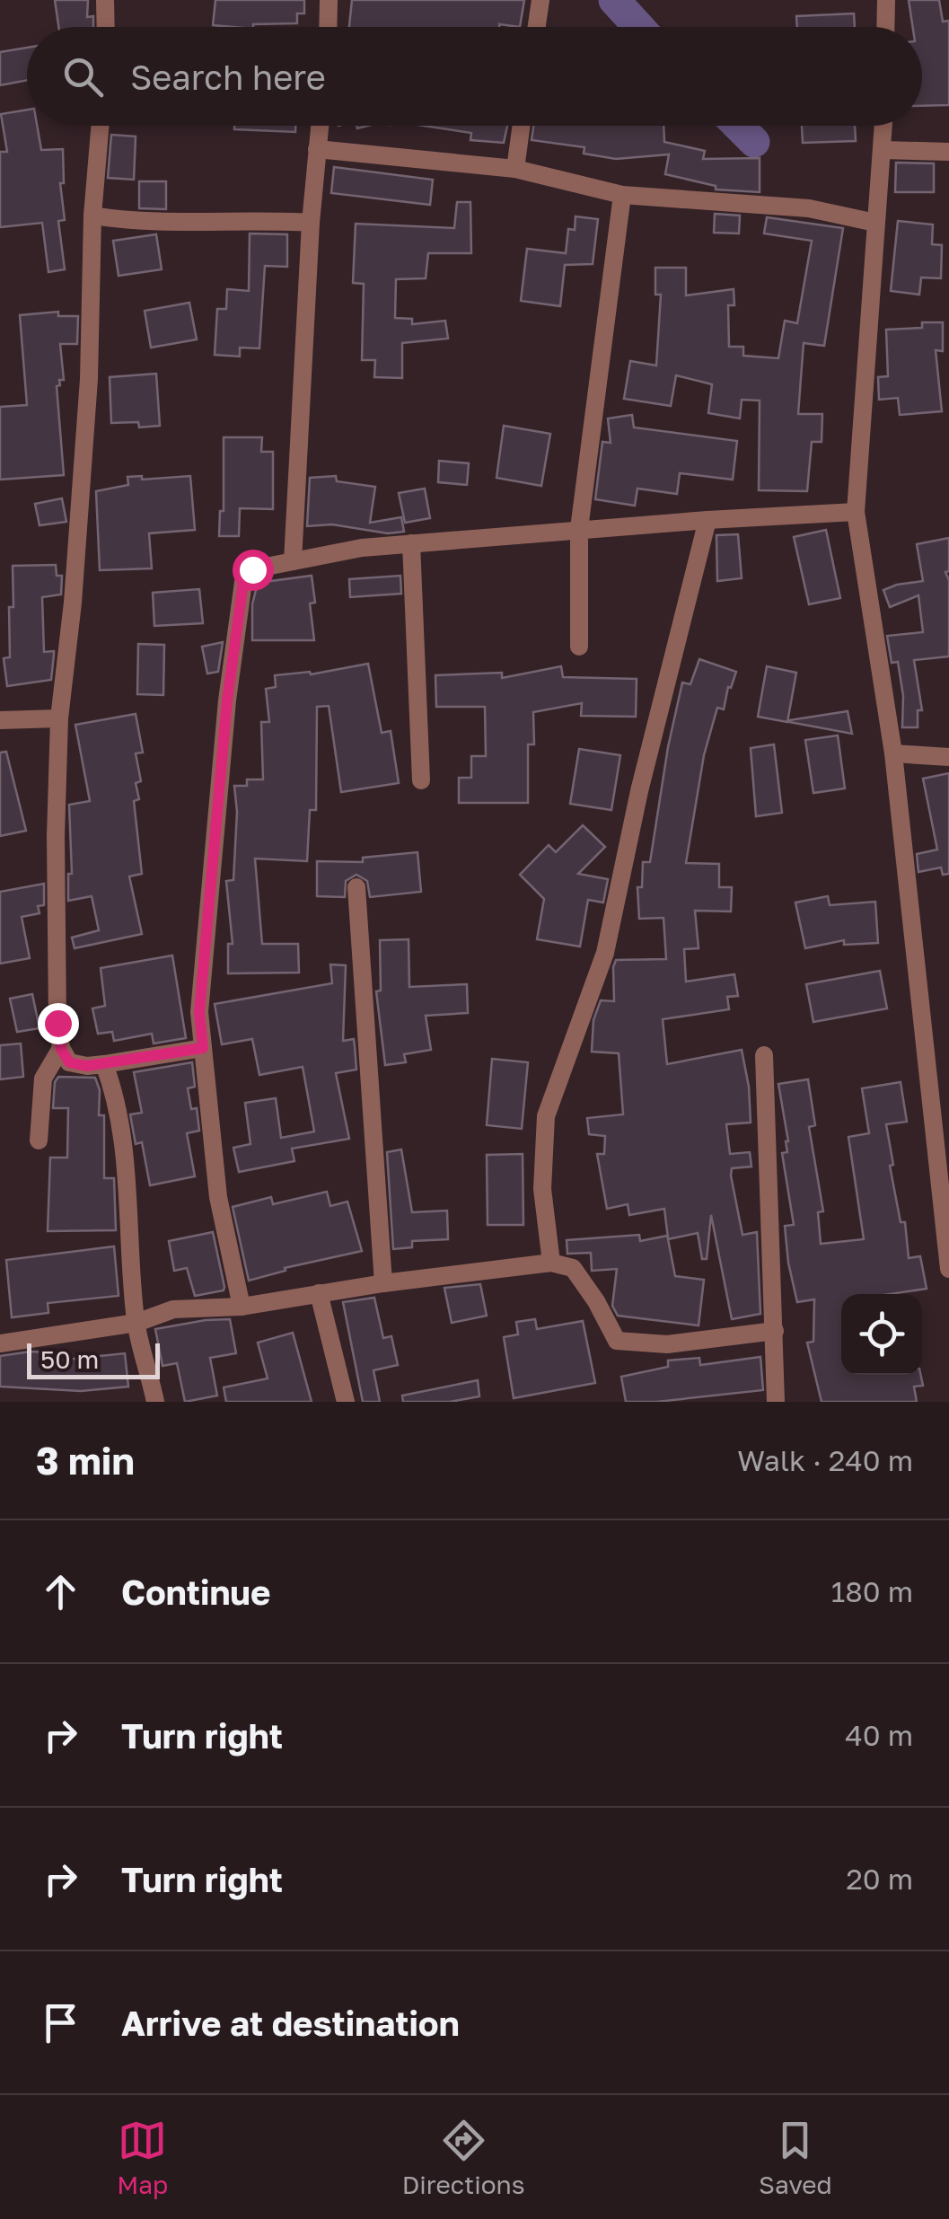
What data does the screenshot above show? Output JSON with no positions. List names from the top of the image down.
{
  "scale_bar": "50 m",
  "page": {
    "search": "Search here",
    "scale": "50 m",
    "heading": ["3 min", "Walk · 240 m"],
    "list": [
      ["Continue", "180 m"],
      ["Turn right", "40 m"],
      ["Turn right", "20 m"],
      "Arrive at destination"
    ],
    "nav": ["Map", "Directions", "Saved"]
  }
}
